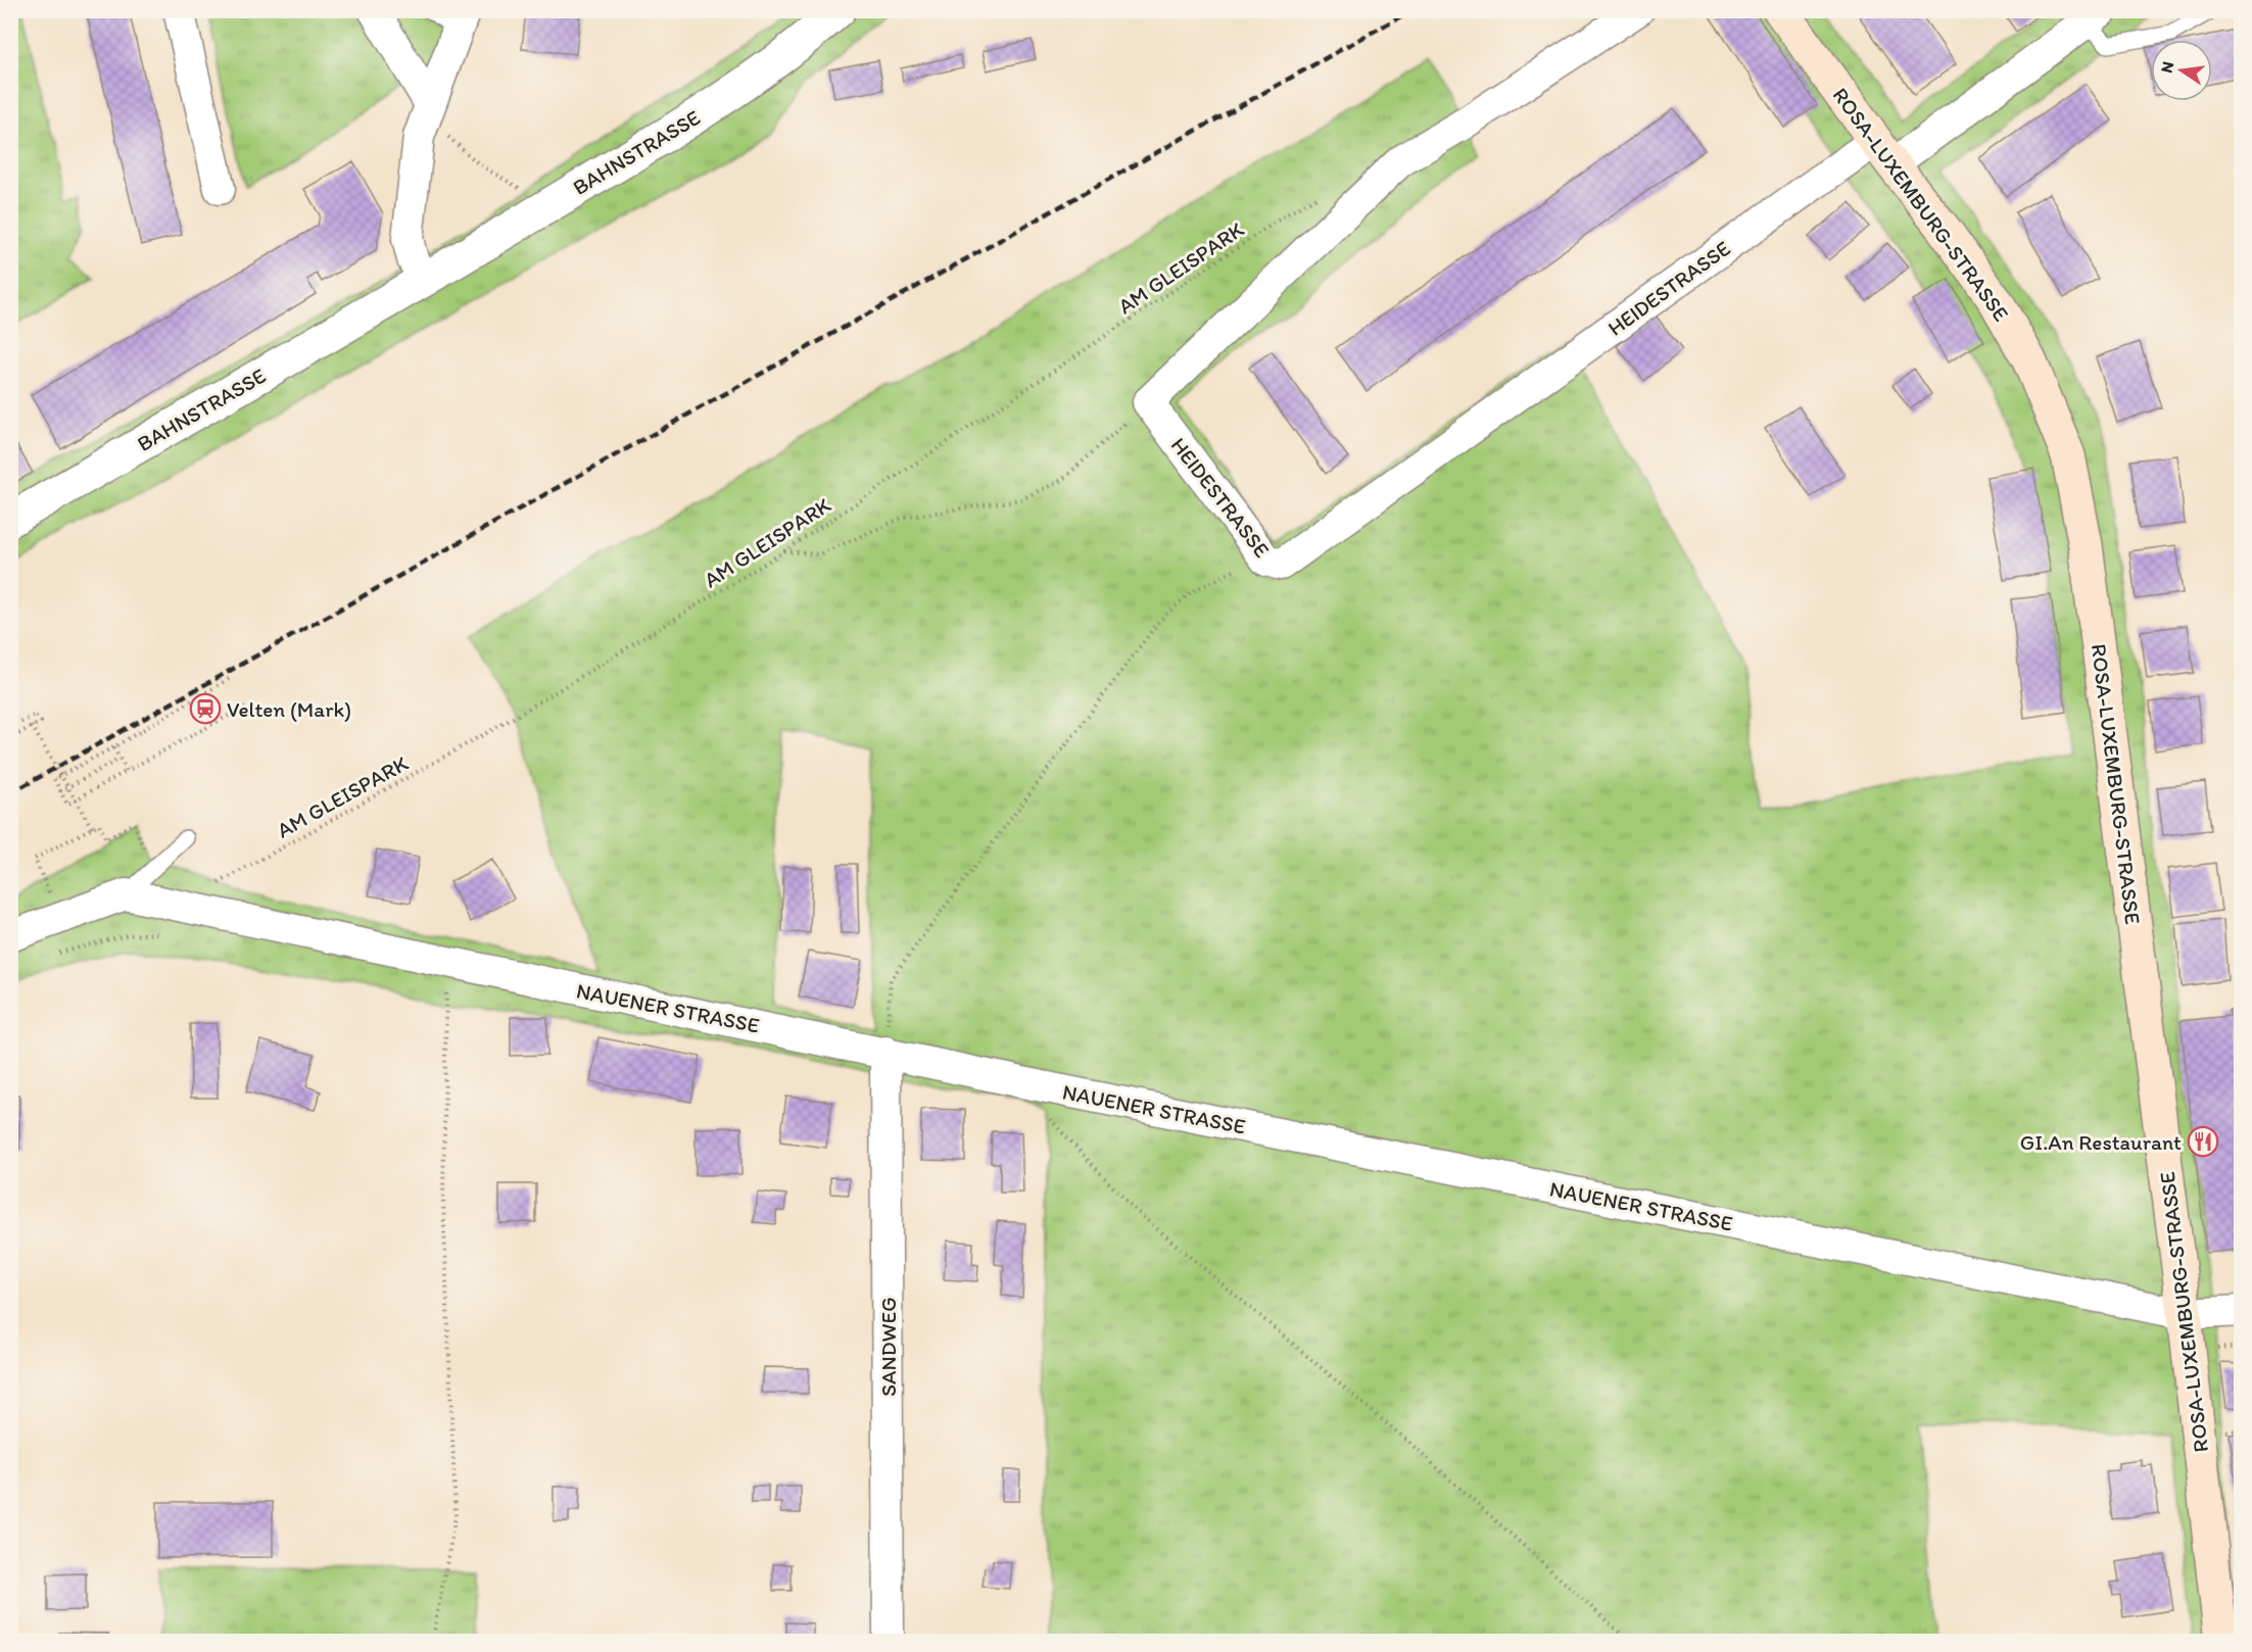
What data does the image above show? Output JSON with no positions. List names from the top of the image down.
{
  "streets": {
    "main road": ["ROSA-LUXEMBURG-STRASSE"],
    "street": [
      "BAHNSTRASSE",
      "HEIDESTRASSE",
      "NAUENER STRASSE",
      "SANDWEG"
    ],
    "path": ["AM GLEISPARK"]
  },
  "crossings": [
    ["ROSA-LUXEMBURG-STRASSE", "HEIDESTRASSE"],
    ["ROSA-LUXEMBURG-STRASSE", "NAUENER STRASSE"],
    ["NAUENER STRASSE", "SANDWEG"]
  ],
  "places": {
    "station": ["Velten (Mark)"],
    "restaurant": ["GI.An Restaurant"]
  },
  "north": "left"
}
